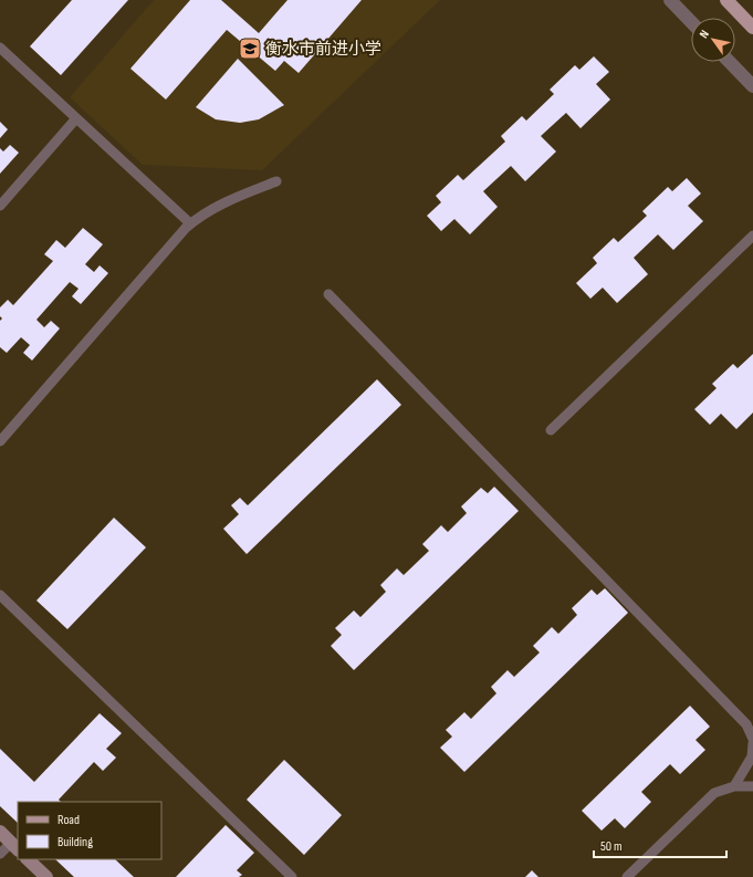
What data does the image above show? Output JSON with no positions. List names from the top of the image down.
{
  "places": {
    "school or university": ["衡水市前进小学"]
  },
  "legend": ["Road", "Building"],
  "scale_bar": "50 m",
  "north": "top left"
}
